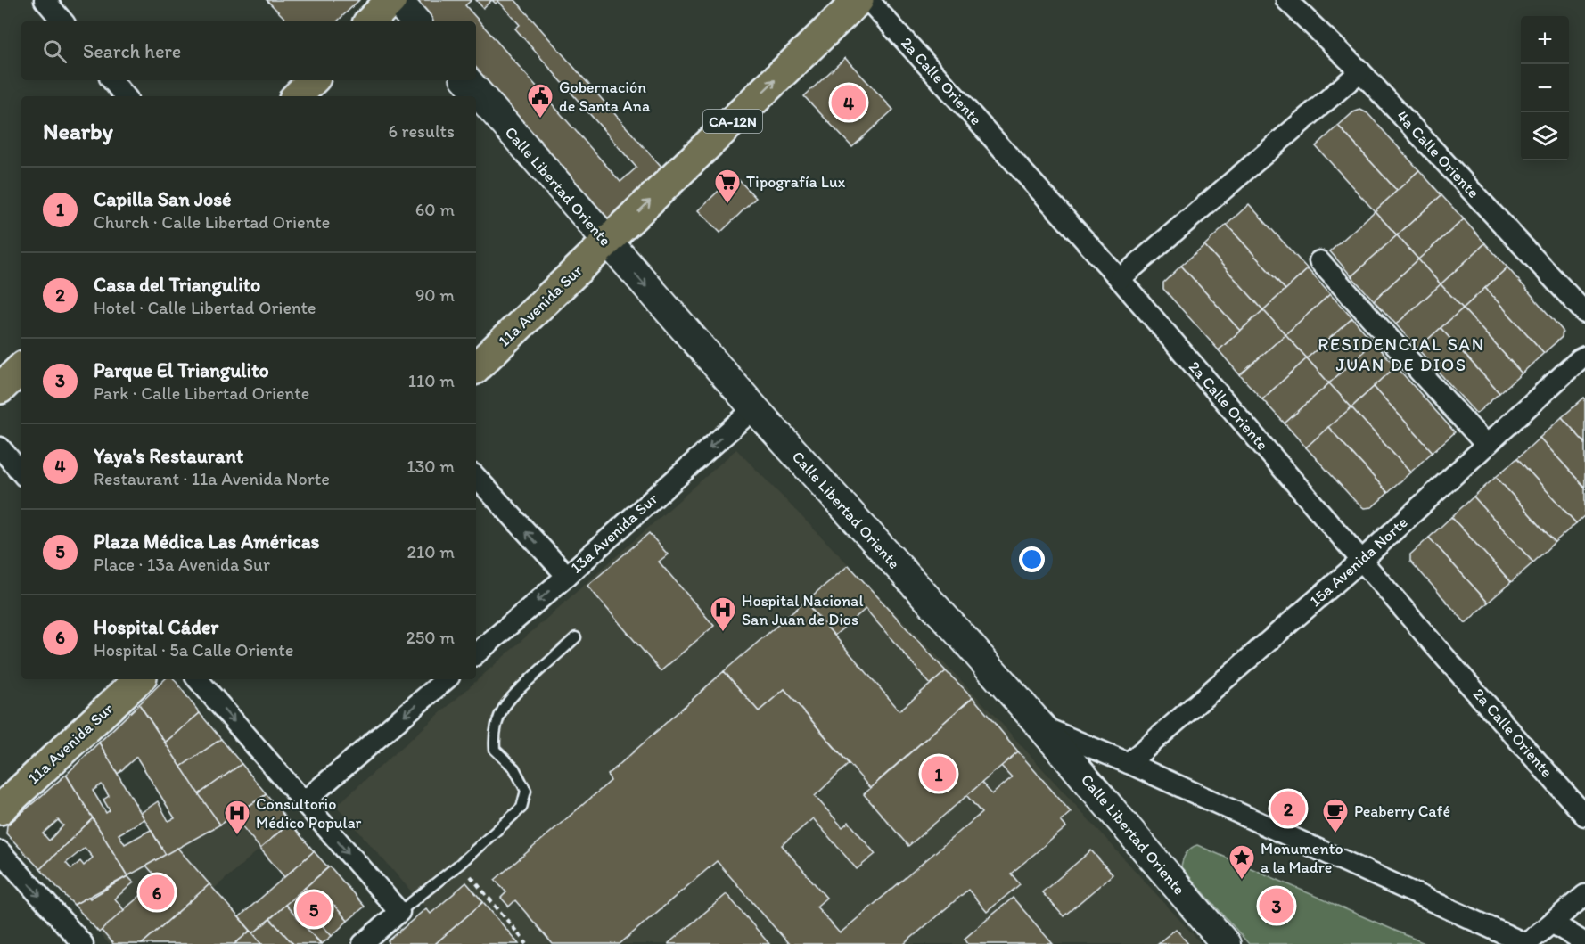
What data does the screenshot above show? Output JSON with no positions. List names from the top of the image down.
{
  "streets": {
    "main road": ["CA-12N", "Calle Libertad Oriente", "11a Avenida Sur"],
    "street": [
      "2a Calle Oriente",
      "4a Calle Oriente",
      "13a Avenida Sur",
      "15a Avenida Norte"
    ]
  },
  "crossings": [
    ["2a Calle Oriente", "15a Avenida Norte"],
    ["CA-12N", "Calle Libertad Oriente"],
    ["CA-12N", "11a Avenida Sur"],
    ["Calle Libertad Oriente", "11a Avenida Sur"],
    ["Calle Libertad Oriente", "13a Avenida Sur"]
  ],
  "one_way": ["13a Avenida Sur"],
  "districts": ["RESIDENCIAL SAN JUAN DE DIOS"],
  "places": {
    "public building": ["Gobernación de Santa Ana"],
    "supermarket": ["Tipografía Lux"],
    "hospital": ["Hospital Nacional San Juan de Dios", "Consultorio Médico Popular"],
    "cafe": ["Peaberry Café"],
    "place": ["Monumento a la Madre"]
  },
  "page": {
    "map_buttons": ["+", "−"],
    "search": "Search here",
    "pins": [
      "4",
      "1",
      "2",
      "6",
      "3",
      "5"
    ],
    "heading": ["Nearby", "6 results"],
    "list": [
      {
        "mark": "1",
        "name": "Capilla San José",
        "note": "Church · Calle Libertad Oriente",
        "value": "60 m"
      },
      {
        "mark": "2",
        "name": "Casa del Triangulito",
        "note": "Hotel · Calle Libertad Oriente",
        "value": "90 m"
      },
      {
        "mark": "3",
        "name": "Parque El Triangulito",
        "note": "Park · Calle Libertad Oriente",
        "value": "110 m"
      },
      {
        "mark": "4",
        "name": "Yaya's Restaurant",
        "note": "Restaurant · 11a Avenida Norte",
        "value": "130 m"
      },
      {
        "mark": "5",
        "name": "Plaza Médica Las Américas",
        "note": "Place · 13a Avenida Sur",
        "value": "210 m"
      },
      {
        "mark": "6",
        "name": "Hospital Cáder",
        "note": "Hospital · 5a Calle Oriente",
        "value": "250 m"
      }
    ]
  }
}
